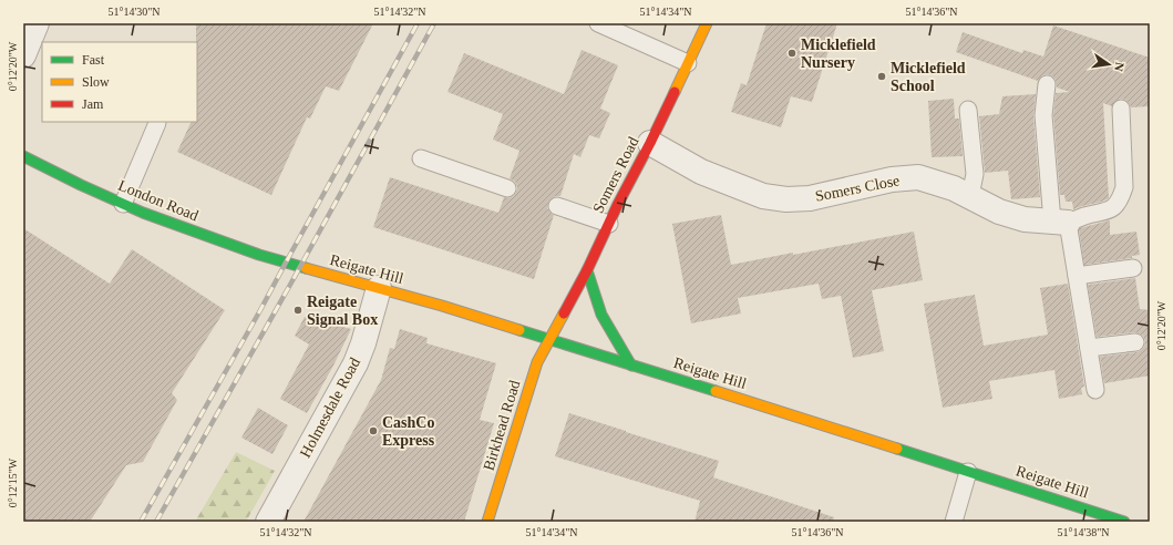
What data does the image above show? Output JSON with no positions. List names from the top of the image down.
{
  "streets": {
    "main road": [
      "Somers Road",
      "London Road",
      "Reigate Hill",
      "Birkhead Road"
    ],
    "street": ["Somers Close", "Holmesdale Road"]
  },
  "crossings": [
    ["Somers Road", "Somers Close"],
    ["Somers Road", "Reigate Hill"],
    ["Somers Road", "Birkhead Road"],
    ["London Road", "Reigate Hill"],
    ["Reigate Hill", "Holmesdale Road"],
    ["Reigate Hill", "Birkhead Road"]
  ],
  "places": [
    "Micklefield Nursery",
    "Micklefield School",
    "Reigate Signal Box",
    "CashCo Express"
  ],
  "legend": ["Fast", "Slow", "Jam"],
  "north": "right",
  "coordinates": [
    "51°14'30\"N",
    "51°14'32\"N",
    "51°14'34\"N",
    "51°14'36\"N",
    "0°12'20\"W",
    "0°12'15\"W",
    "51°14'38\"N"
  ]
}
